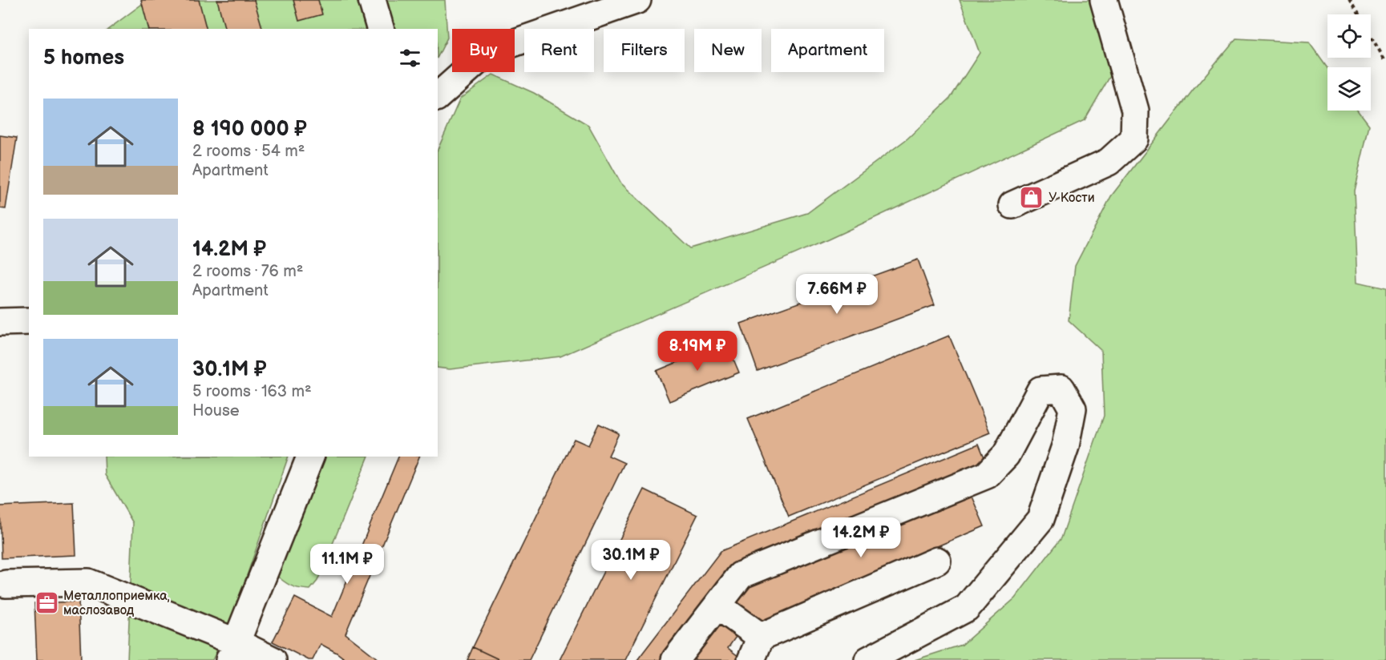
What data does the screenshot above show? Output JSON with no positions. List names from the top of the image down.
{
  "places": {
    "shop": ["У Кости"],
    "office": ["Металлоприемка, маслозавод"]
  },
  "page": {
    "chip": [
      "Buy",
      "Rent",
      "Filters",
      "New",
      "Apartment"
    ],
    "heading": "5 homes",
    "list": [
      {
        "name": "8 190 000 ₽",
        "note": "2 rooms · 54 m² · Apartment"
      },
      {
        "name": "14.2M ₽",
        "note": "2 rooms · 76 m² · Apartment"
      },
      {
        "name": "30.1M ₽",
        "note": "5 rooms · 163 m² · House"
      }
    ],
    "price": [
      "7.66M ₽",
      "8.19M ₽",
      "14.2M ₽",
      "30.1M ₽",
      "11.1M ₽"
    ]
  }
}
